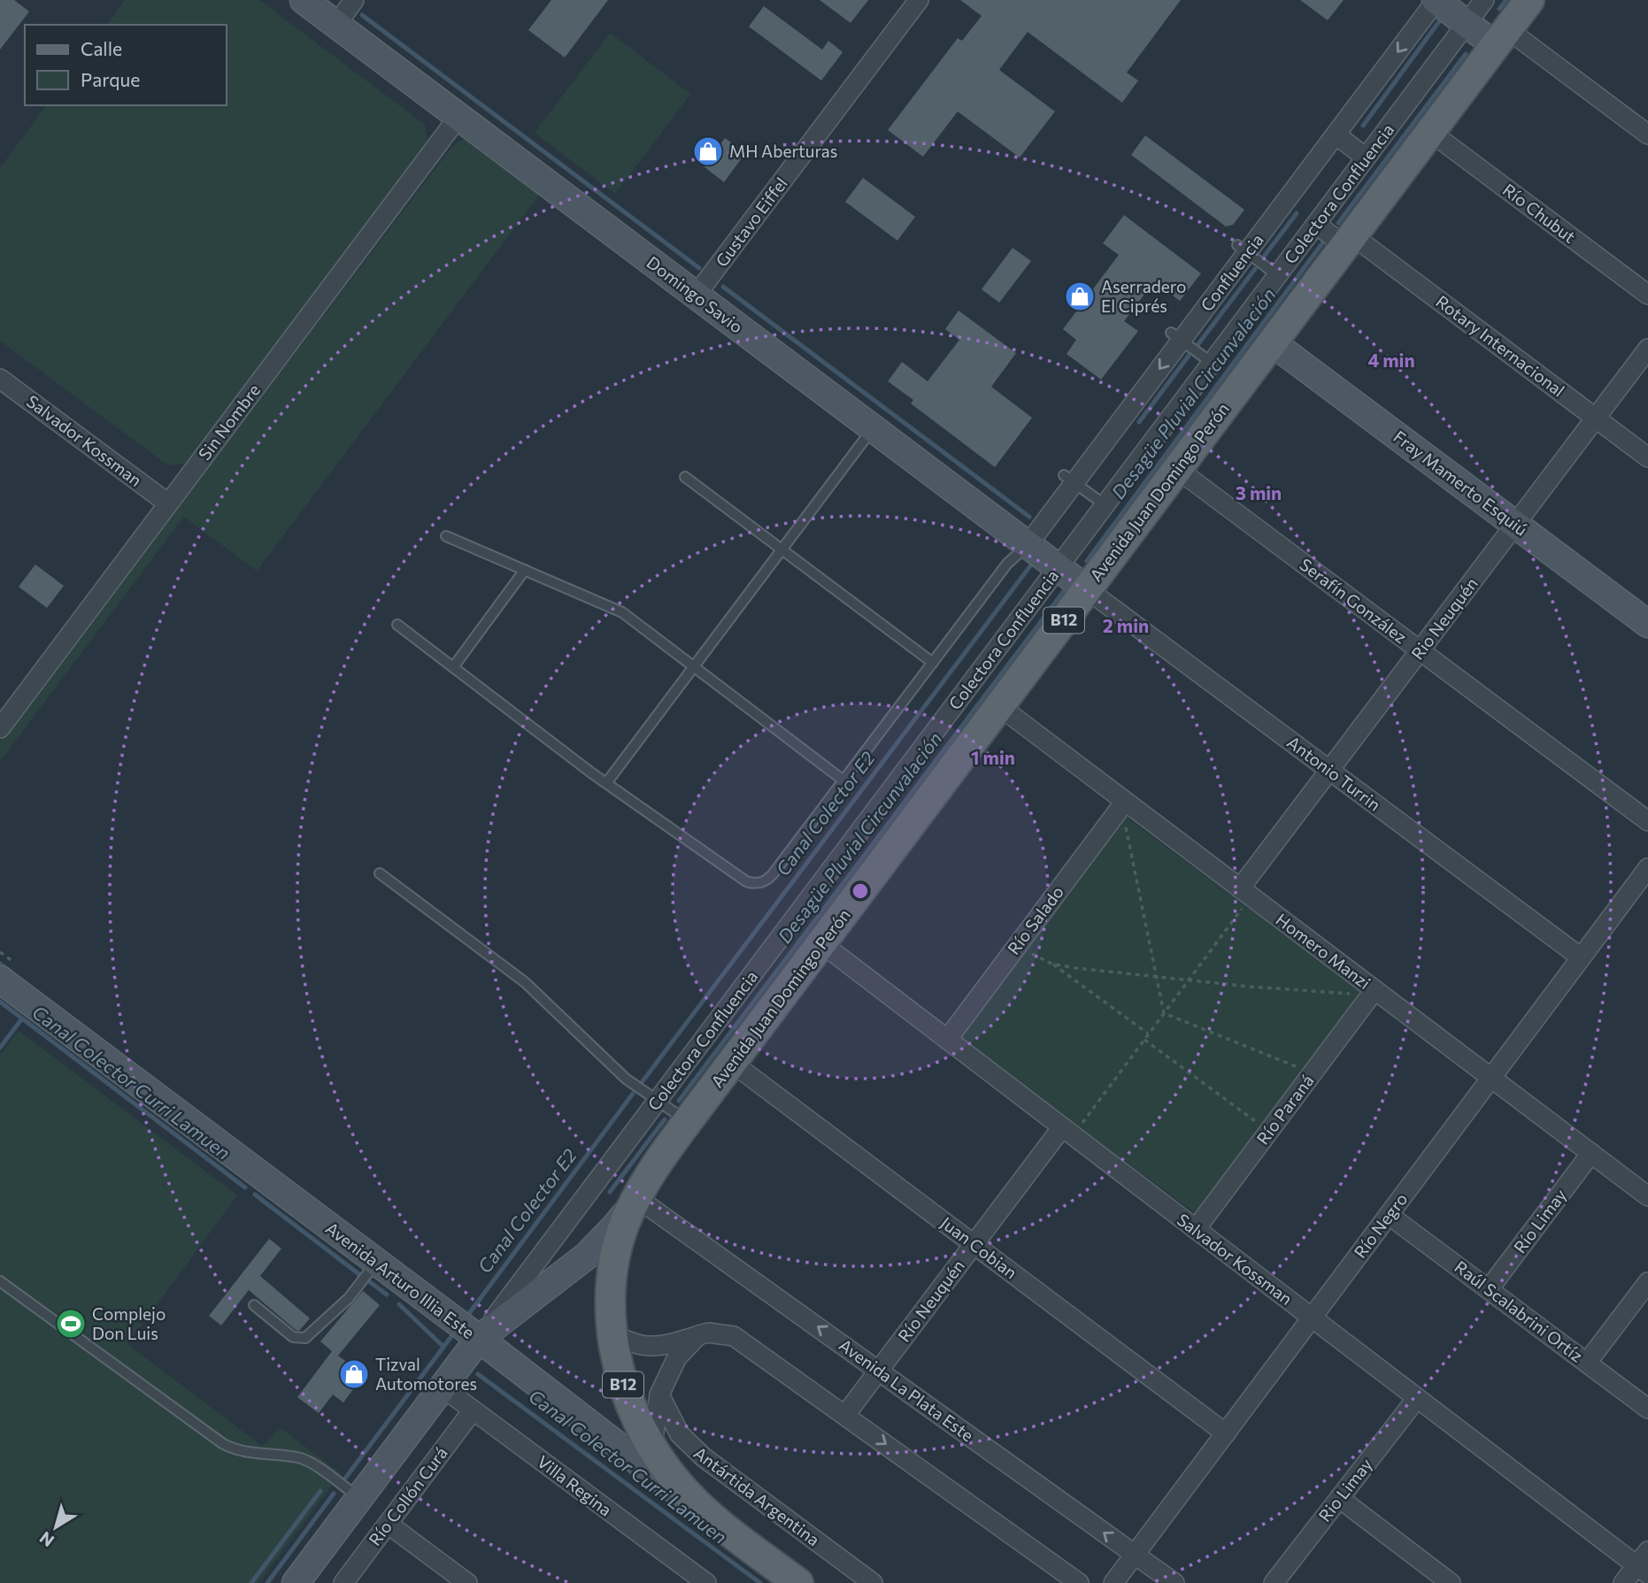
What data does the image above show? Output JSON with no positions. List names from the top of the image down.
{
  "streets": {
    "main road": ["Avenida Juan Domingo Perón", "B12", "Avenida Arturo Illia Este"],
    "street": [
      "Colectora Confluencia",
      "Río Chubut",
      "Gustavo Eiffel",
      "Confluencia",
      "Domingo Savio",
      "Rotary Internacional",
      "Sin Nombre",
      "Salvador Kossman",
      "Fray Mamerto Esquiú",
      "Serafín González",
      "Rio Neuquén",
      "Antonio Turrin",
      "Río Salado",
      "Homero Manzi",
      "Río Paraná",
      "Río Limay",
      "Río Negro",
      "Juan Cobian",
      "Río Neuquén",
      "Raúl Scalabrini Ortíz",
      "Avenida La Plata Este",
      "Villa Regina",
      "Rio Limay",
      "Río Collón Curá",
      "Antártida Argentina"
    ]
  },
  "crossings": [
    ["Colectora Confluencia", "Domingo Savio"],
    ["Colectora Confluencia", "Rotary Internacional"],
    ["Colectora Confluencia", "Avenida Juan Domingo Perón"],
    ["Colectora Confluencia", "Avenida Arturo Illia Este"],
    ["Río Chubut", "Avenida Juan Domingo Perón"],
    ["Gustavo Eiffel", "Domingo Savio"],
    ["Confluencia", "Domingo Savio"],
    ["Domingo Savio", "Sin Nombre"],
    ["Domingo Savio", "Avenida Juan Domingo Perón"],
    ["Domingo Savio", "Antonio Turrin"],
    ["Rotary Internacional", "Avenida Juan Domingo Perón"],
    ["Rotary Internacional", "Rio Neuquén"],
    ["Sin Nombre", "Salvador Kossman"],
    ["Salvador Kossman", "Avenida Juan Domingo Perón"],
    ["Salvador Kossman", "Río Salado"],
    ["Salvador Kossman", "Río Paraná"],
    ["Salvador Kossman", "Río Negro"],
    ["Salvador Kossman", "Río Neuquén"],
    ["Salvador Kossman", "Rio Limay"],
    ["Fray Mamerto Esquiú", "Avenida Juan Domingo Perón"],
    ["Fray Mamerto Esquiú", "Rio Neuquén"],
    ["Avenida Juan Domingo Perón", "Serafín González"],
    ["Avenida Juan Domingo Perón", "B12"],
    ["Avenida Juan Domingo Perón", "Antonio Turrin"],
    ["Avenida Juan Domingo Perón", "Homero Manzi"],
    ["Avenida Juan Domingo Perón", "Juan Cobian"],
    ["Avenida Juan Domingo Perón", "Avenida Arturo Illia Este"],
    ["Avenida Juan Domingo Perón", "Avenida La Plata Este"],
    ["Avenida Juan Domingo Perón", "Villa Regina"],
    ["Serafín González", "Rio Neuquén"],
    ["Rio Neuquén", "Antonio Turrin"],
    ["Rio Neuquén", "Homero Manzi"],
    ["B12", "Avenida Arturo Illia Este"],
    ["B12", "Avenida La Plata Este"],
    ["Antonio Turrin", "Río Negro"],
    ["Río Salado", "Homero Manzi"],
    ["Homero Manzi", "Río Paraná"],
    ["Homero Manzi", "Río Limay"],
    ["Homero Manzi", "Río Negro"],
    ["Río Limay", "Raúl Scalabrini Ortíz"],
    ["Río Negro", "Juan Cobian"],
    ["Río Negro", "Raúl Scalabrini Ortíz"],
    ["Río Negro", "Avenida La Plata Este"],
    ["Juan Cobian", "Río Neuquén"],
    ["Río Neuquén", "Avenida La Plata Este"],
    ["Villa Regina", "Río Collón Curá"]
  ],
  "one_way": ["Confluencia"],
  "water": ["Desagüe Pluvial Circunvalación", "Canal Colector E2", "Canal Colector Curri Lamuen"],
  "places": {
    "shop": ["MH Aberturas", "Aserradero El Ciprés", "Tizval Automotores"],
    "sports": ["Complejo Don Luis"]
  },
  "legend": ["Calle", "Parque"],
  "north": "bottom left",
  "rings": [
    "4 min",
    "3 min",
    "2 min",
    "1 min"
  ]
}
